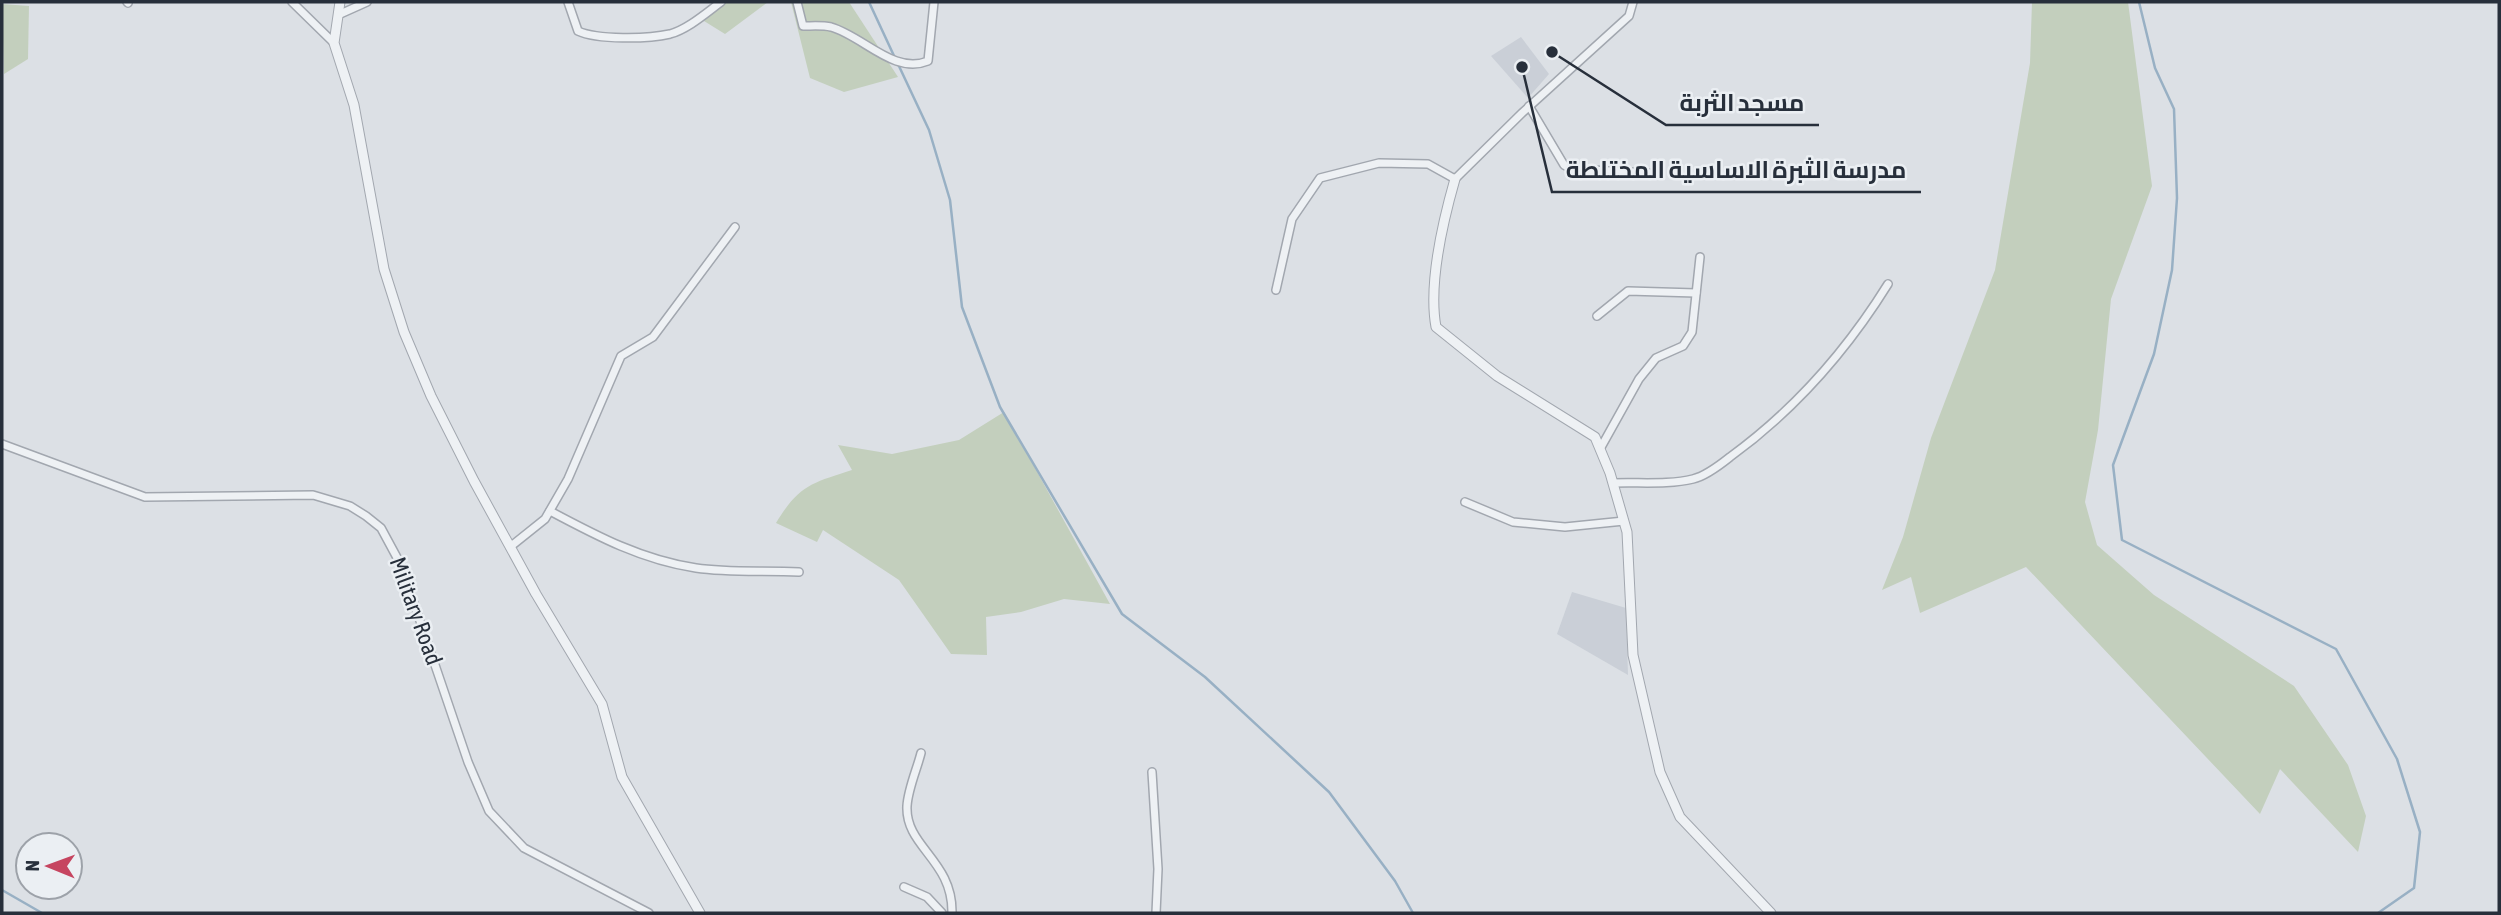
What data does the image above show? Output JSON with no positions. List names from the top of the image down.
{
  "streets": {
    "street": ["Military Road"]
  },
  "places": ["مسجد الثربة", "مدرسة الثبرة الاساسية المختلطة"],
  "north": "left"
}
